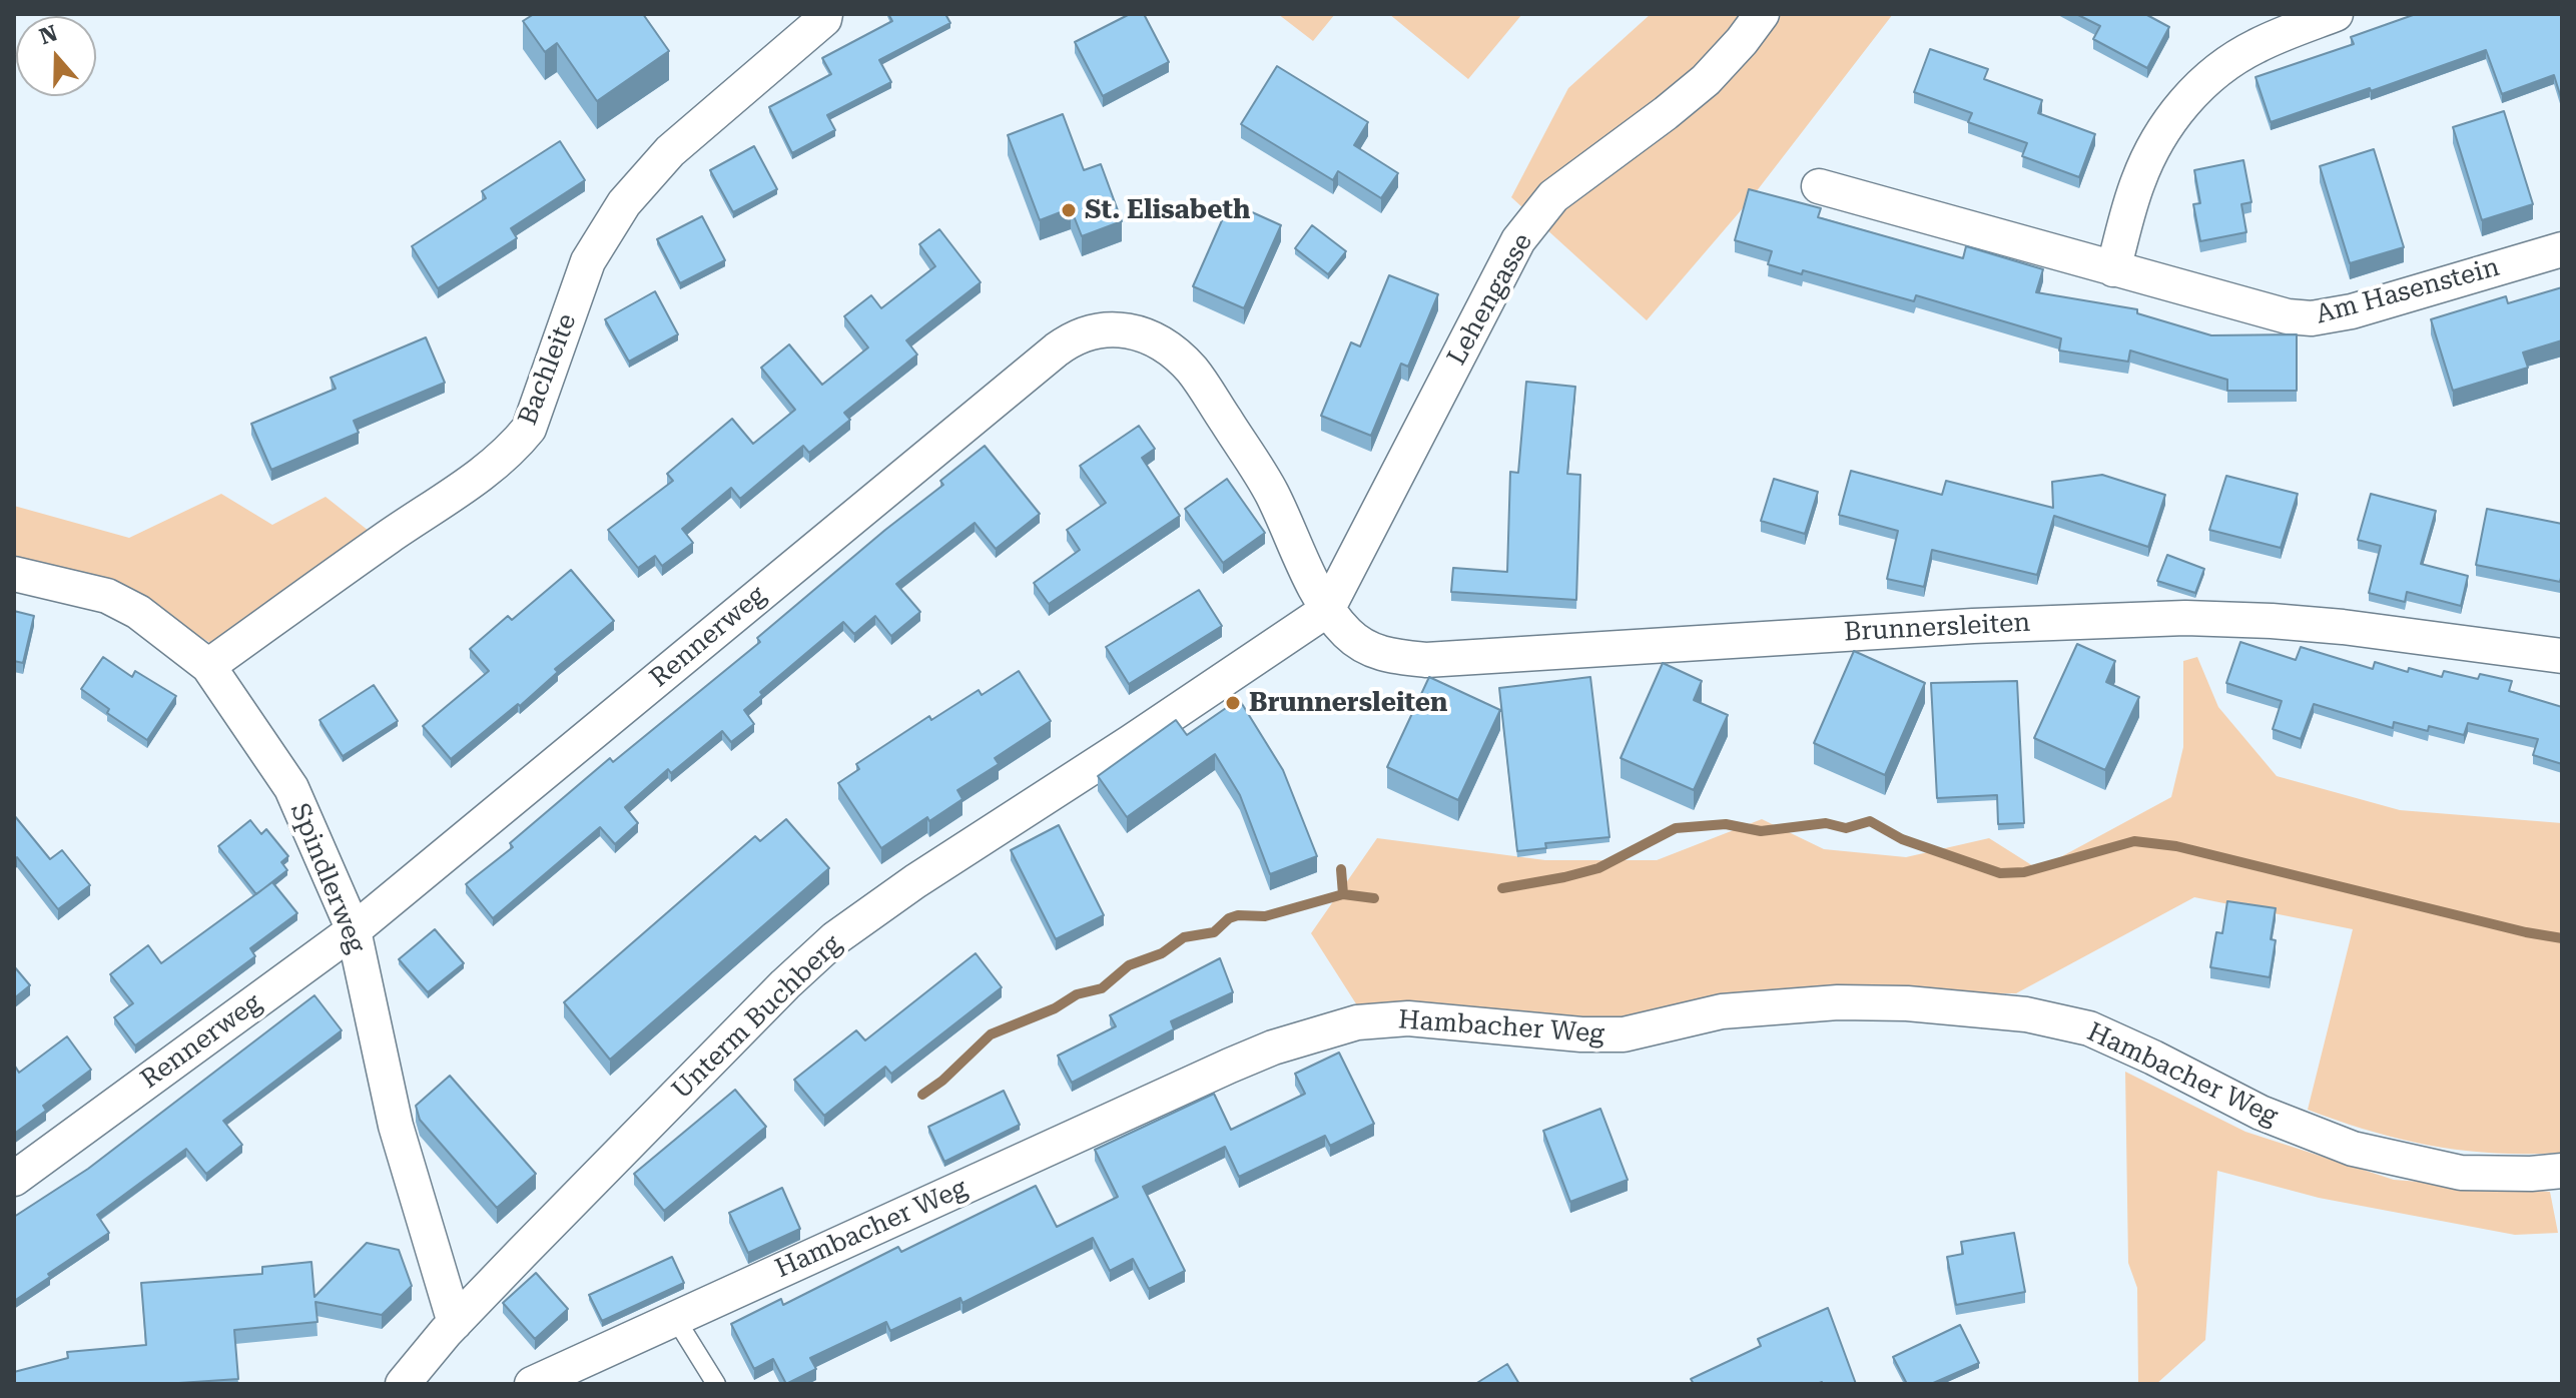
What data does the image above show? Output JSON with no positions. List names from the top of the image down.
{
  "streets": {
    "street": [
      "Am Hasenstein",
      "Lehengasse",
      "Bachleite",
      "Brunnersleiten",
      "Rennerweg",
      "Spindlerweg",
      "Unterm Buchberg",
      "Hambacher Weg"
    ]
  },
  "crossings": [
    ["Lehengasse", "Brunnersleiten"],
    ["Lehengasse", "Rennerweg"],
    ["Lehengasse", "Unterm Buchberg"],
    ["Bachleite", "Spindlerweg"],
    ["Brunnersleiten", "Rennerweg"],
    ["Brunnersleiten", "Unterm Buchberg"],
    ["Rennerweg", "Spindlerweg"],
    ["Rennerweg", "Unterm Buchberg"],
    ["Spindlerweg", "Unterm Buchberg"]
  ],
  "places": ["St. Elisabeth", "Brunnersleiten"],
  "north": "top"
}
